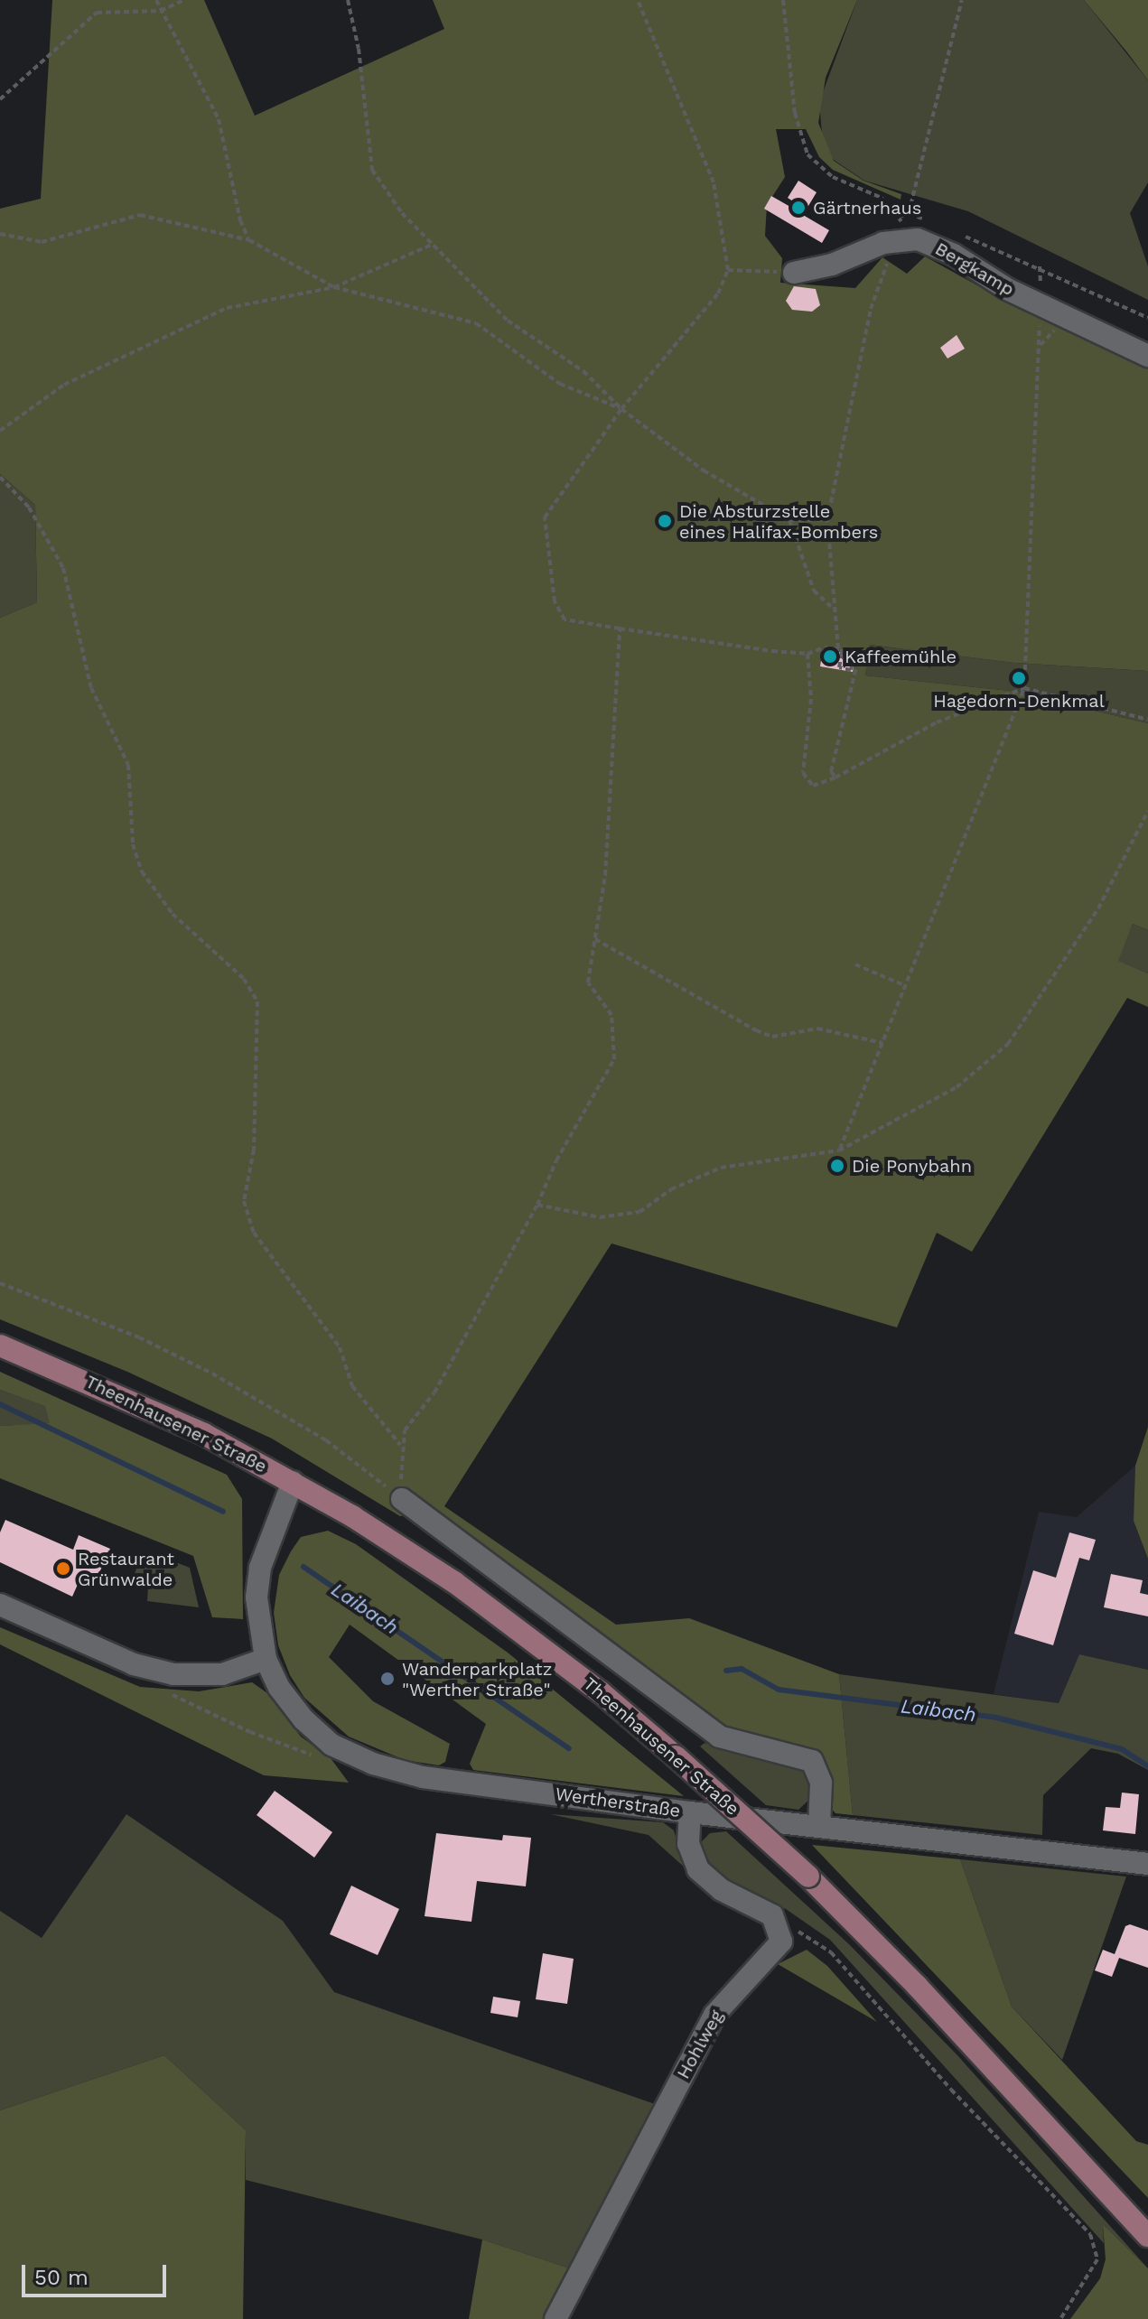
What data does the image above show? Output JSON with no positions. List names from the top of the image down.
{
  "streets": {
    "main road": ["Theenhausener Straße"],
    "street": ["Bergkamp", "Wertherstraße", "Hohlweg"]
  },
  "crossings": [
    ["Theenhausener Straße", "Wertherstraße"]
  ],
  "water": ["Laibach"],
  "places": [
    "Gärtnerhaus",
    "Die Absturzstelle eines Halifax-Bombers",
    "Kaffeemühle",
    "Hagedorn-Denkmal",
    "Die Ponybahn",
    "Restaurant Grünwalde",
    "Wanderparkplatz \"Werther Straße\""
  ],
  "scale_bar": "50 m"
}
